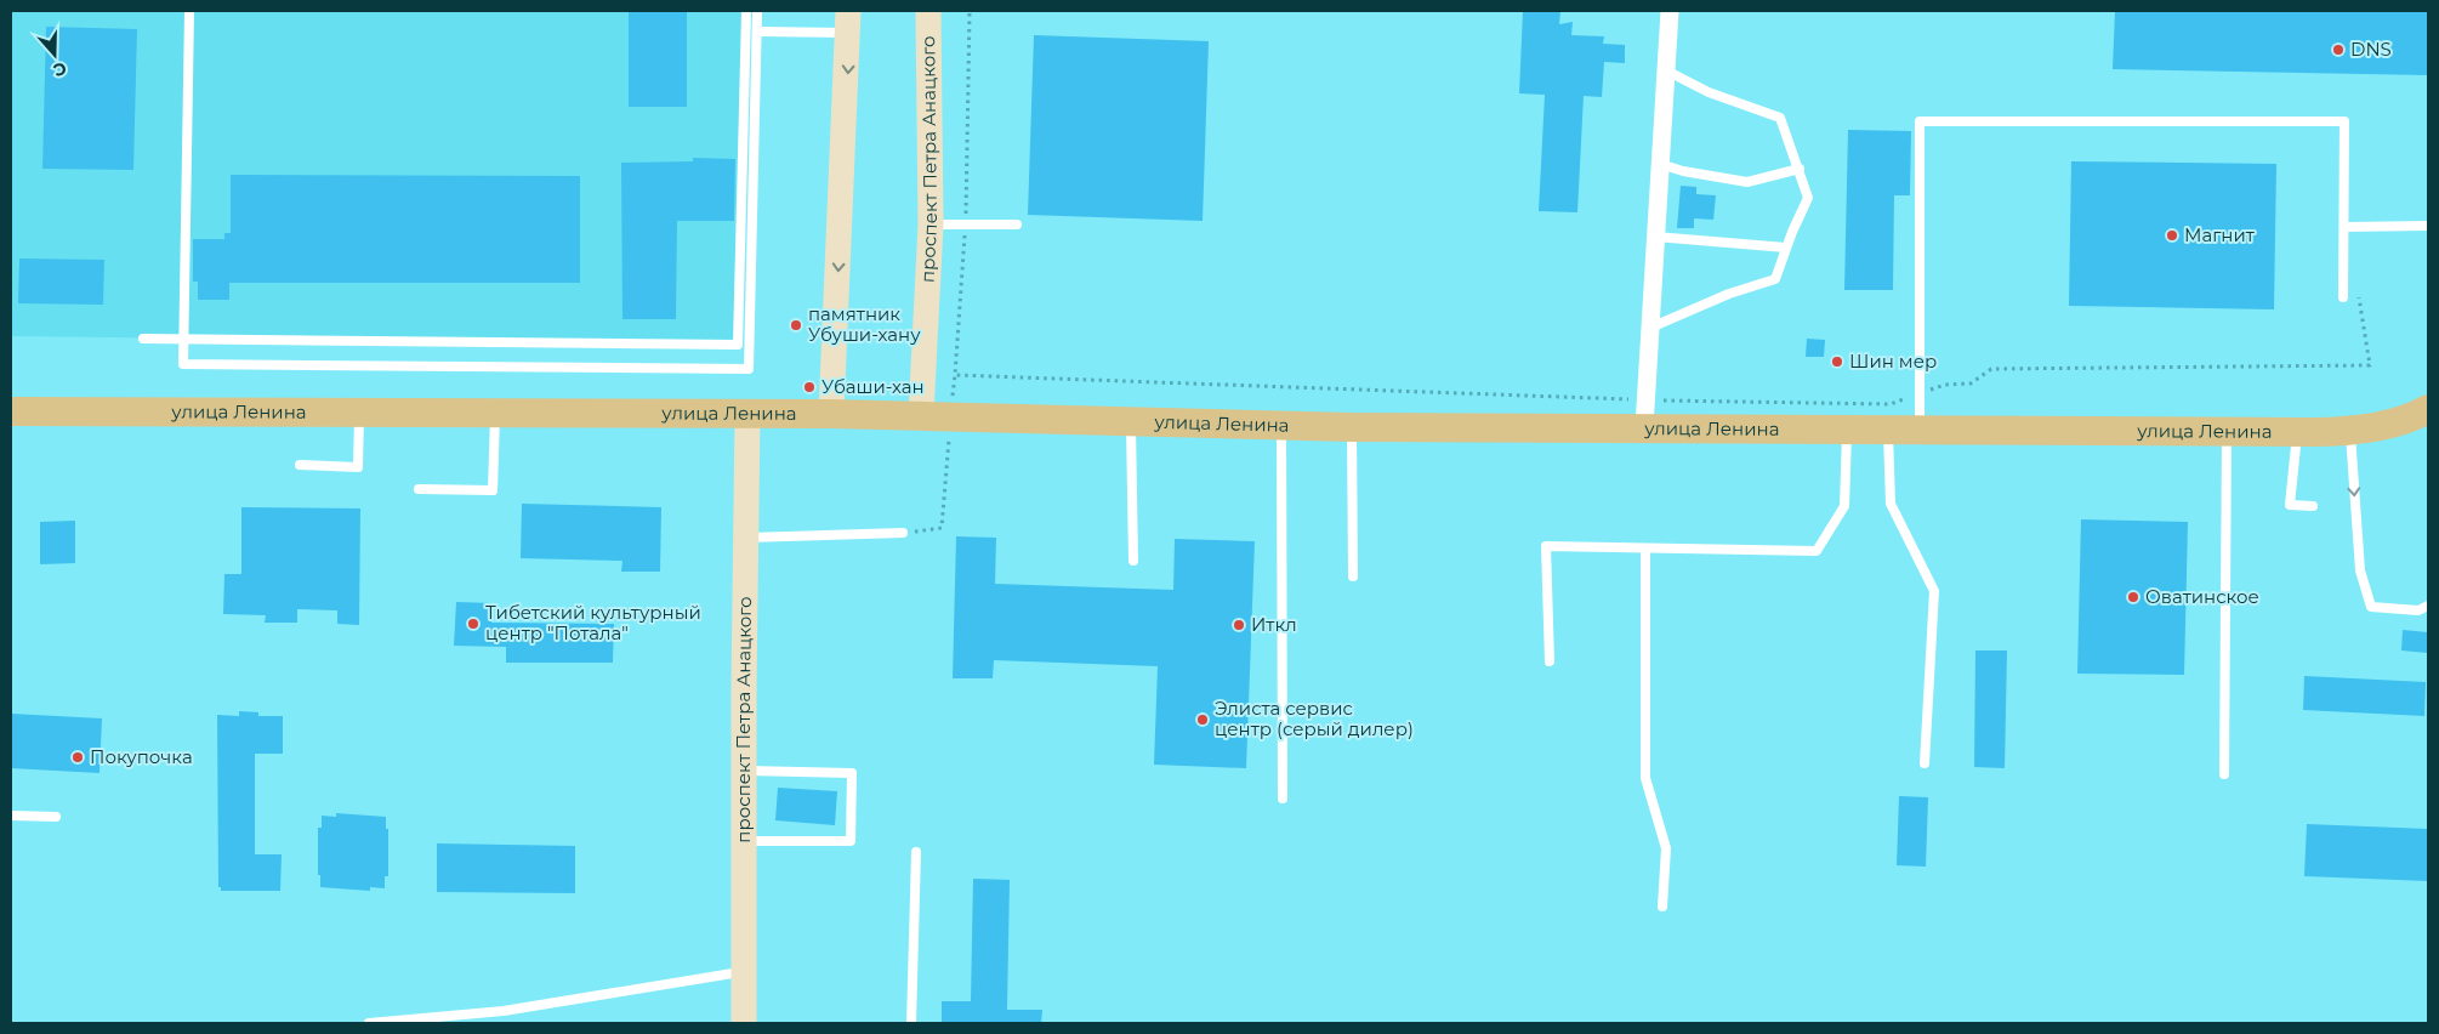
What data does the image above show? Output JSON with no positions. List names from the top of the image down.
{
  "streets": {
    "main road": ["проспект Петра Анацкого", "улица Ленина"]
  },
  "crossings": [
    ["проспект Петра Анацкого", "улица Ленина"]
  ],
  "places": [
    "DNS",
    "Магнит",
    "памятник Убуши-хану",
    "Шин мер",
    "Убаши-хан",
    "Оватинское",
    "Тибетский культурный центр \"Потала\"",
    "Иткл",
    "Элиста сервис центр (серый дилер)",
    "Покупочка"
  ],
  "north": "bottom"
}
